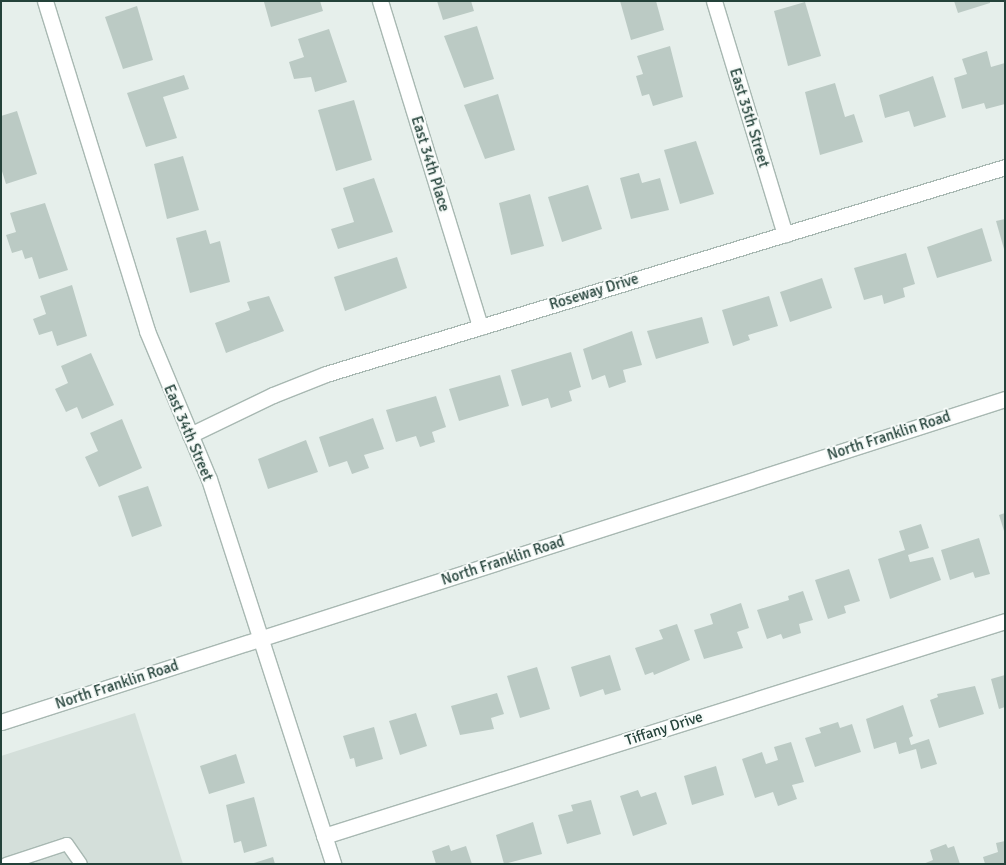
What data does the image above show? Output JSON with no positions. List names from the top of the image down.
{
  "streets": {
    "street": [
      "East 35th Street",
      "East 34th Place",
      "Roseway Drive",
      "East 34th Street",
      "North Franklin Road",
      "Tiffany Drive"
    ]
  },
  "crossings": [
    ["East 35th Street", "Roseway Drive"],
    ["East 34th Place", "Roseway Drive"],
    ["Roseway Drive", "East 34th Street"],
    ["East 34th Street", "North Franklin Road"],
    ["East 34th Street", "Tiffany Drive"]
  ]
}
